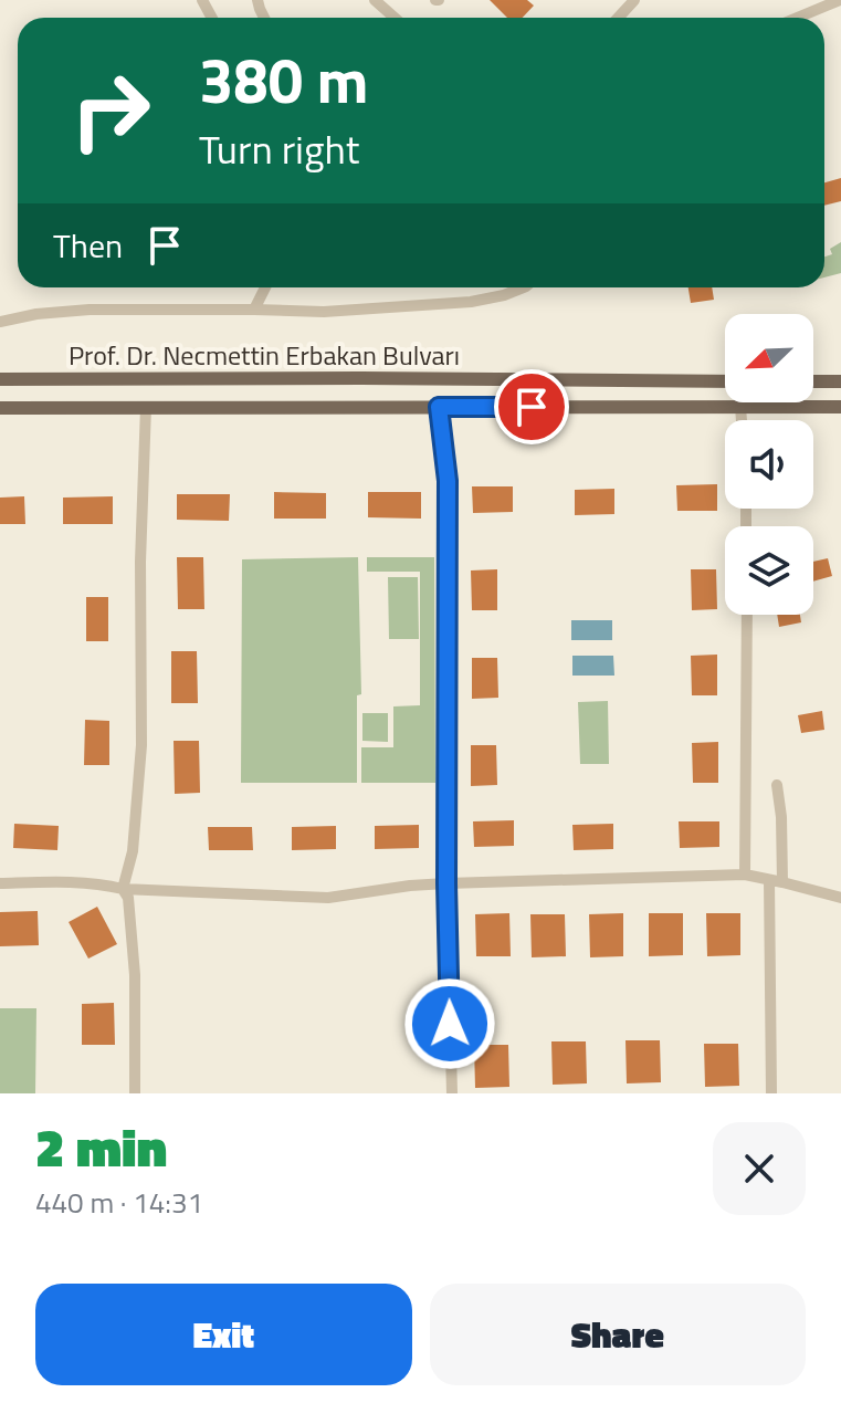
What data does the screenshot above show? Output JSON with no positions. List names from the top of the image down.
{
  "streets": {
    "main road": ["Prof. Dr. Necmettin Erbakan Bulvarı"]
  },
  "north": "bottom left",
  "page": {
    "turn": ["380 m", "Turn right"],
    "then": "Then",
    "heading": ["2 min", "440 m · 14:31"],
    "buttons": ["Exit", "Share"]
  }
}
